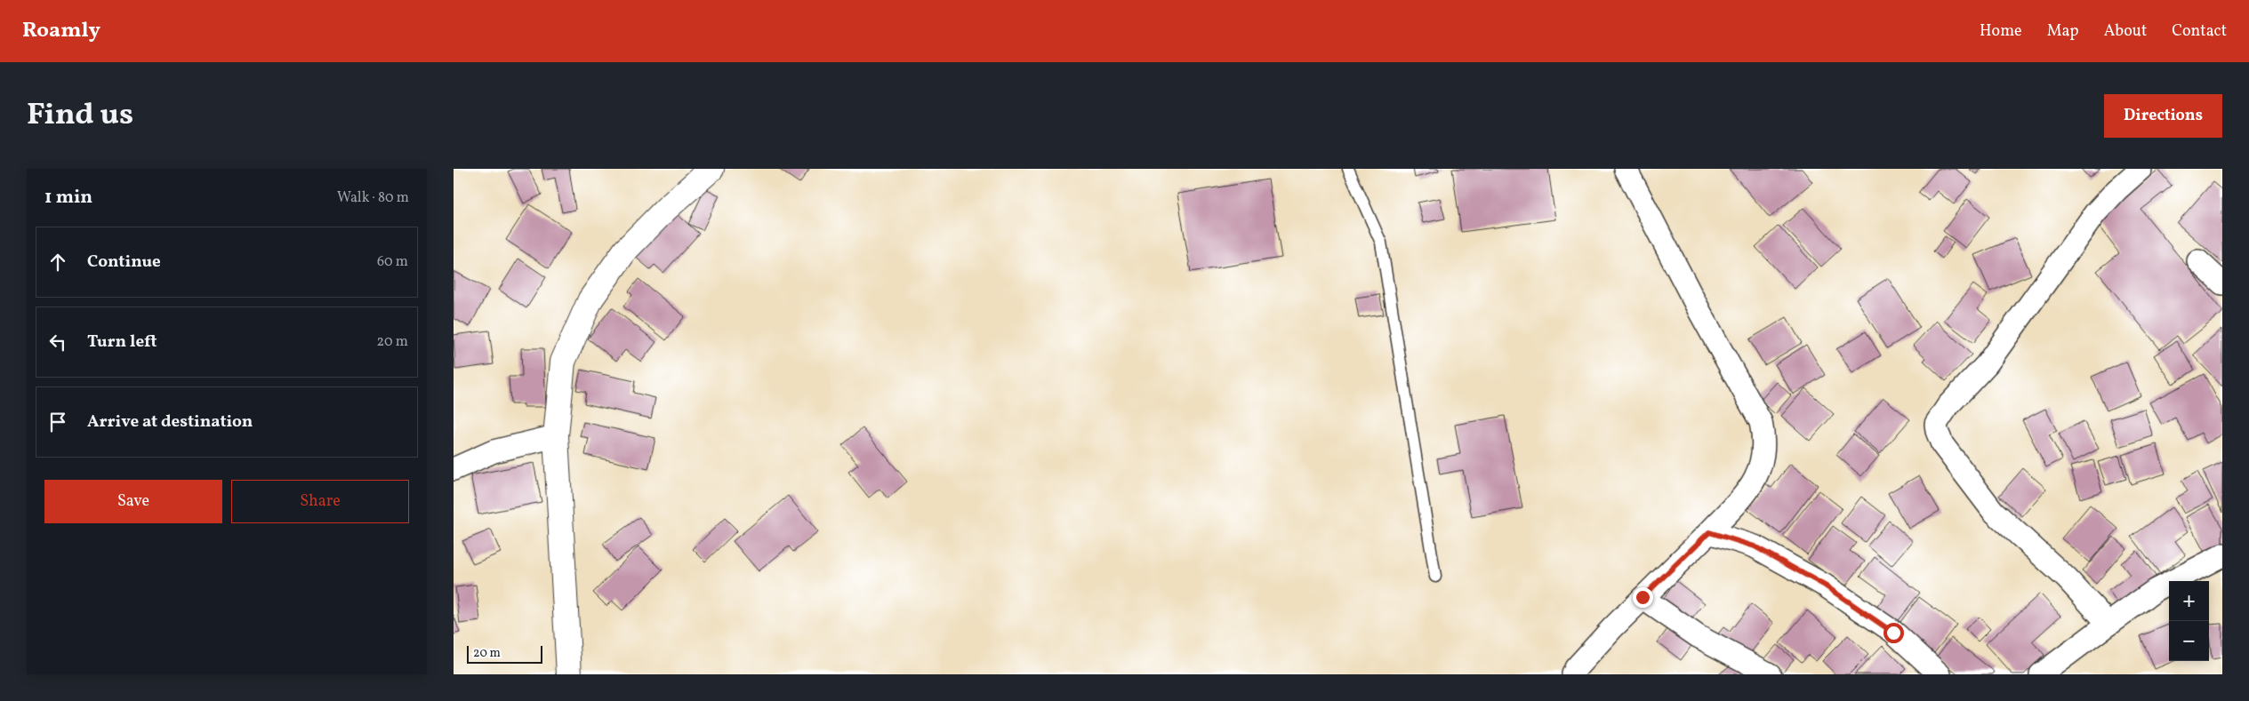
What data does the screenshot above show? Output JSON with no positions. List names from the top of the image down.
{
  "scale_bar": "20 m",
  "page": {
    "header": "Roamly",
    "nav": [
      "Home",
      "Map",
      "About",
      "Contact"
    ],
    "title": "Find us",
    "buttons": [
      "Directions",
      ["Save", "Share"]
    ],
    "heading": ["1 min", "Walk · 80 m"],
    "list": [
      ["Continue", "60 m"],
      ["Turn left", "20 m"],
      "Arrive at destination"
    ],
    "map_buttons": ["+", "−"],
    "scale": "20 m"
  }
}
